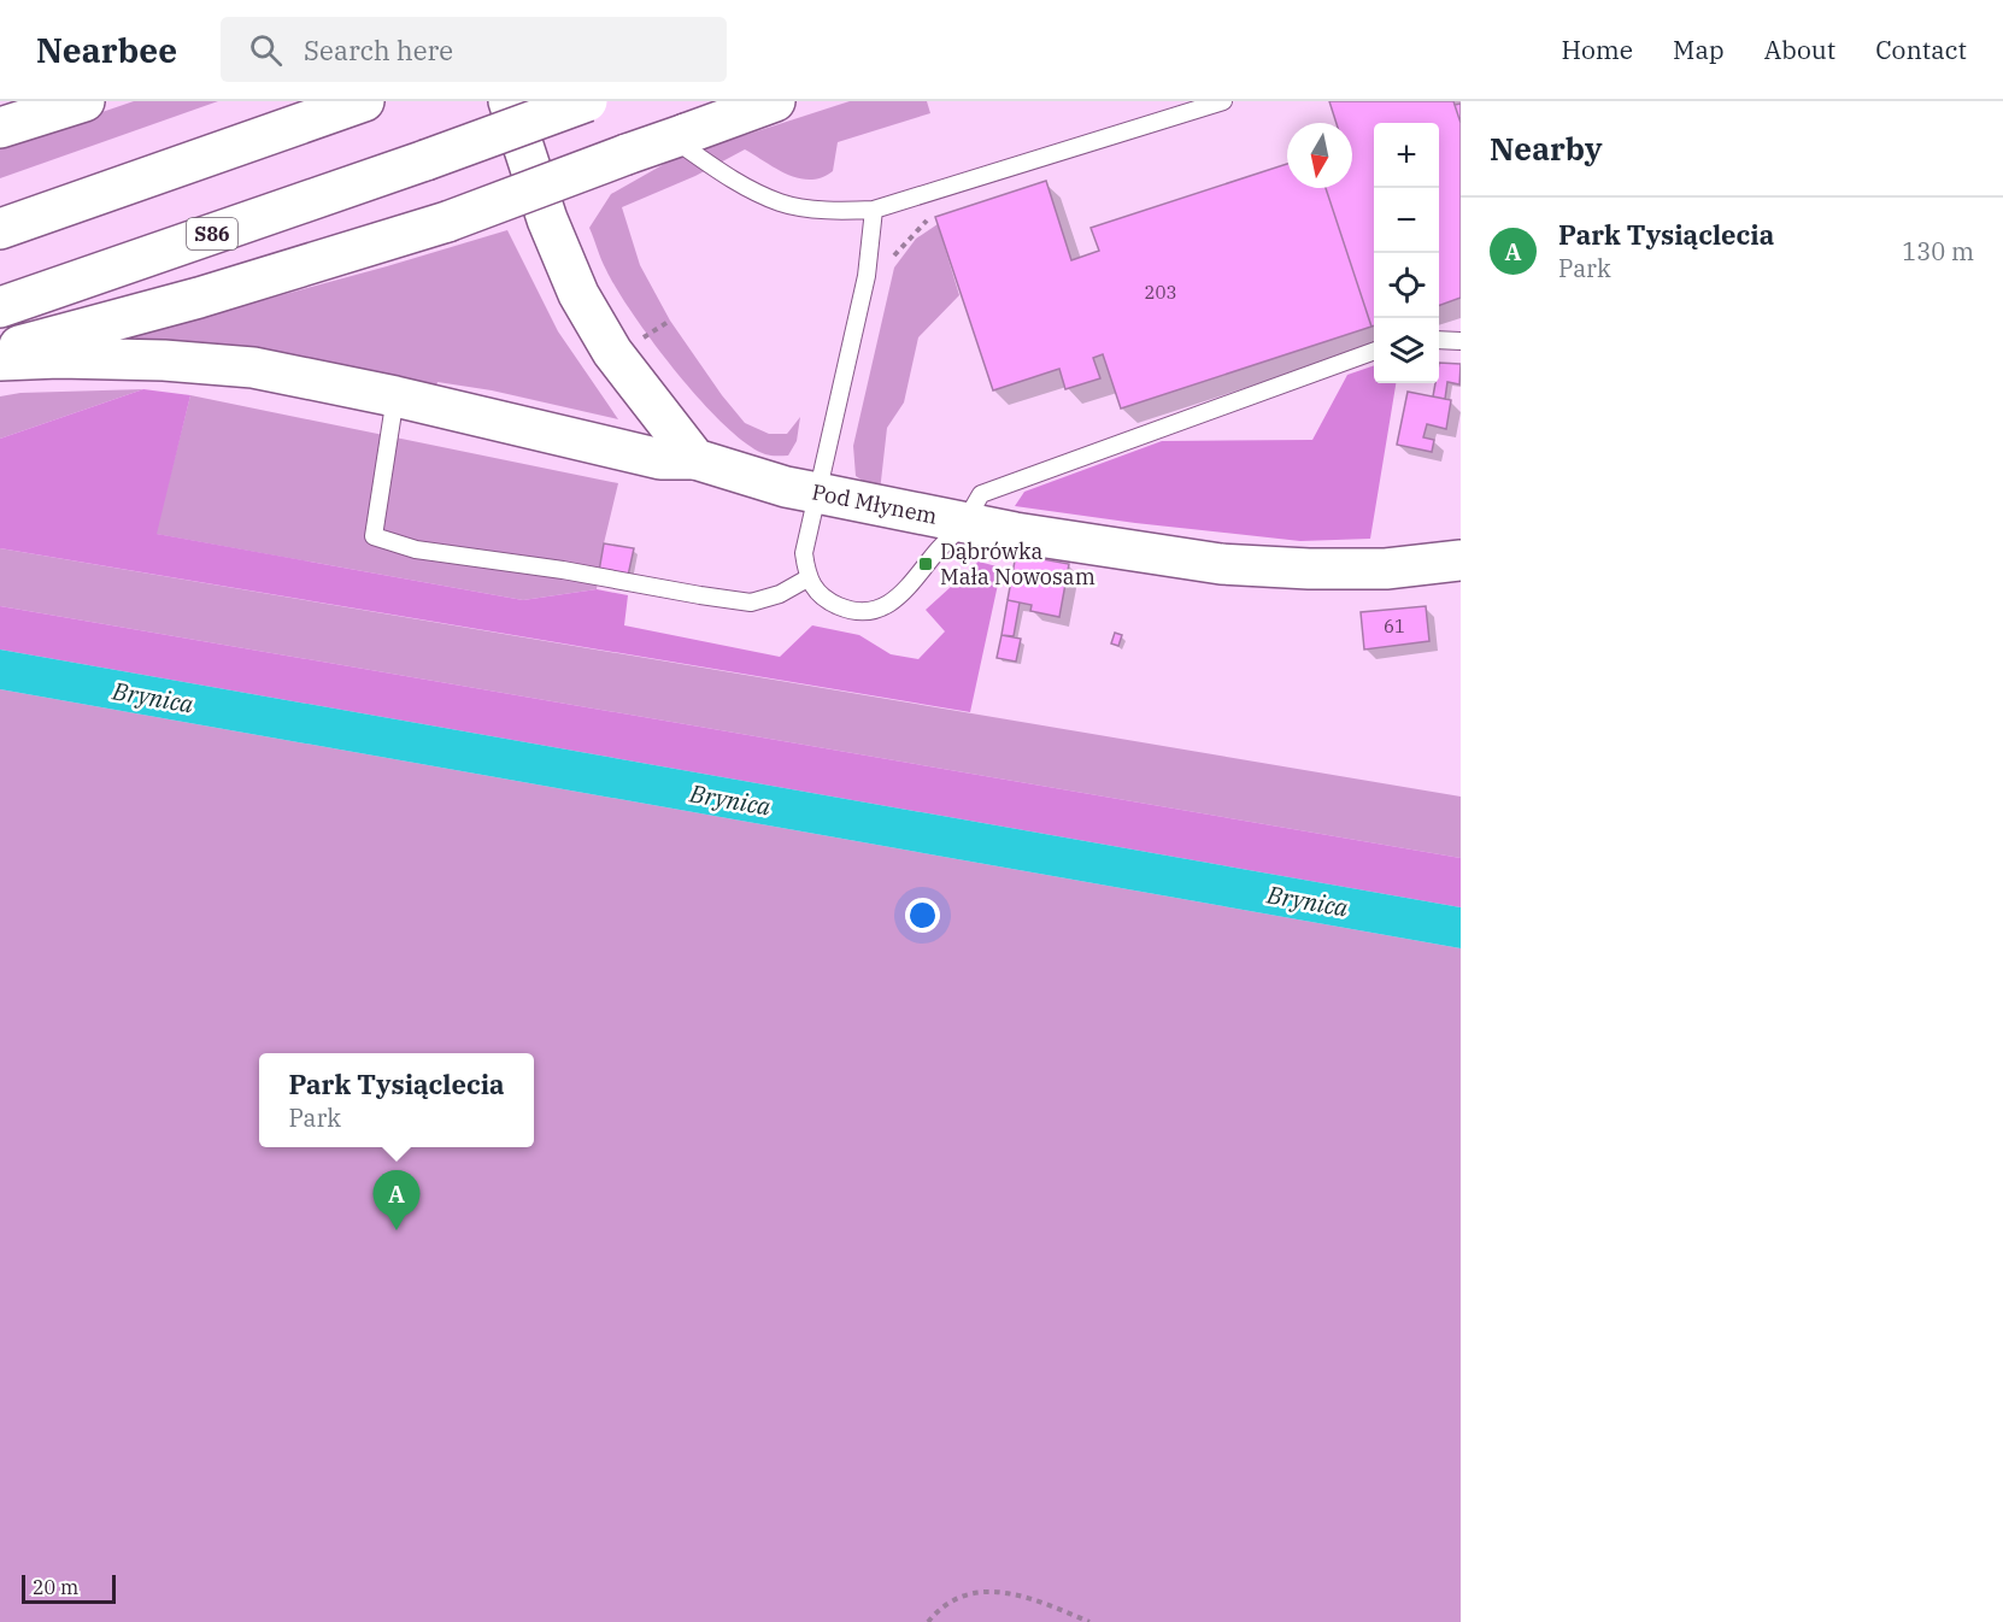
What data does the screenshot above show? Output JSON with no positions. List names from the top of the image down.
{
  "streets": {
    "main road": ["S86", "Pod Młynem"]
  },
  "water": ["Brynica"],
  "places": {
    "transit": ["Dąbrówka Mała Nowosam"]
  },
  "house_numbers": ["203", "61"],
  "scale_bar": "20 m",
  "north": "bottom",
  "page": {
    "header": "Nearbee",
    "search": "Search here",
    "nav": [
      "Home",
      "Map",
      "About",
      "Contact"
    ],
    "heading": "Nearby",
    "map_buttons": ["+", "−"],
    "list": [
      {
        "mark": "A",
        "name": "Park Tysiąclecia",
        "note": "Park",
        "value": "130 m"
      }
    ],
    "popup": ["Park Tysiąclecia", "Park"],
    "pins": "A",
    "scale": "20 m"
  }
}
